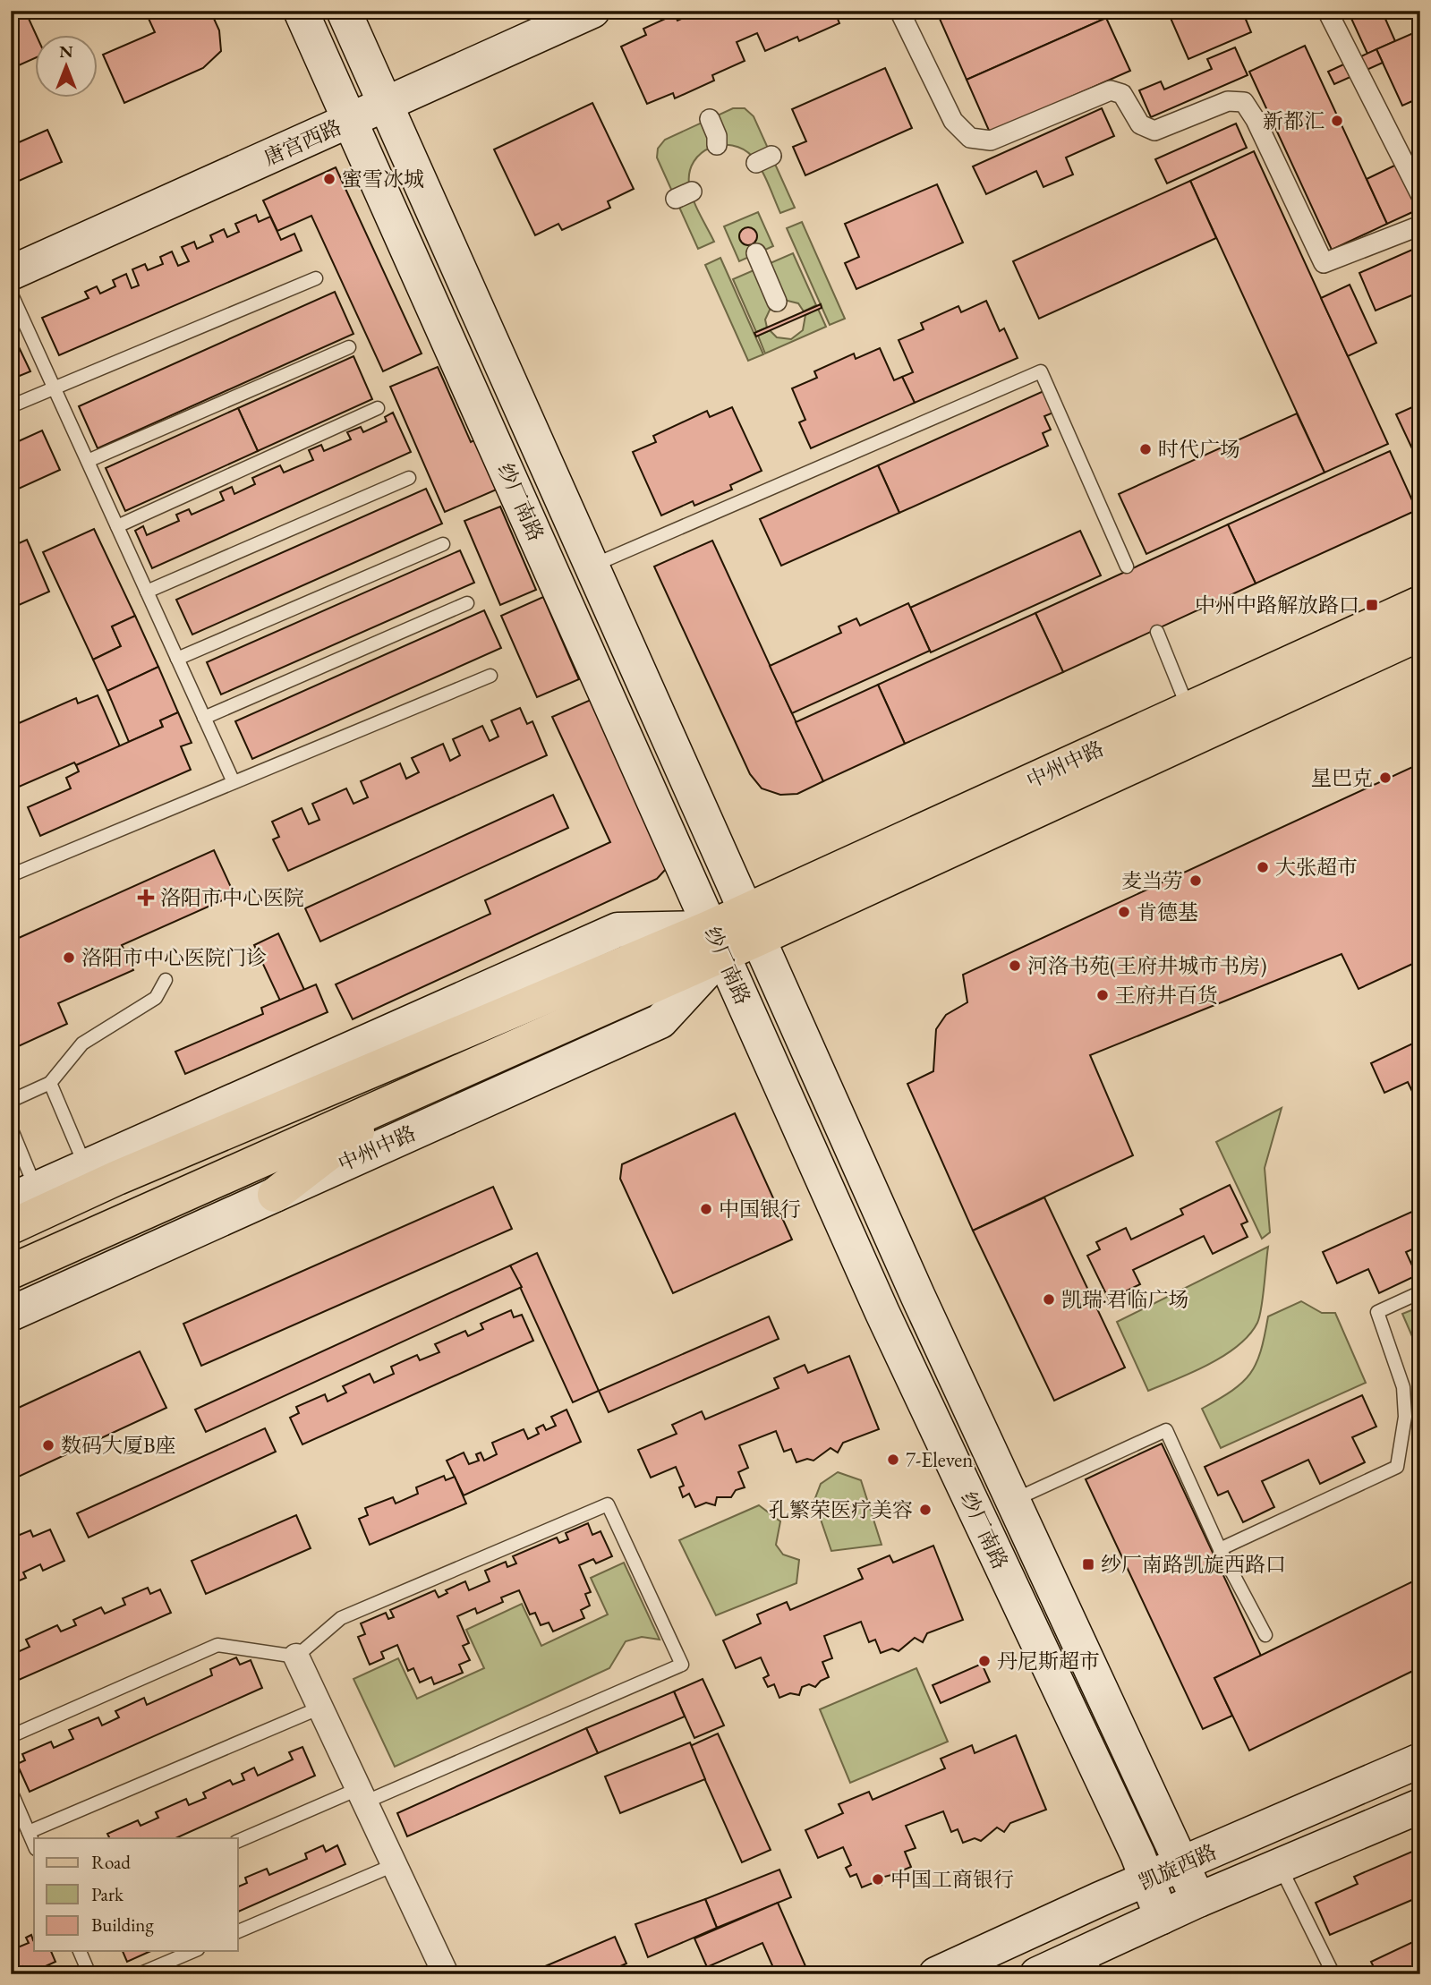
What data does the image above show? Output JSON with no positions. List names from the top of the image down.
{
  "streets": {
    "main road": [
      "唐宫西路",
      "纱厂南路",
      "中州中路",
      "凯旋西路"
    ]
  },
  "crossings": [
    ["唐宫西路", "纱厂南路"],
    ["纱厂南路", "中州中路"],
    ["纱厂南路", "凯旋西路"]
  ],
  "places": {
    "other": [
      "新都汇",
      "蜜雪冰城",
      "时代广场",
      "星巴克",
      "大张超市",
      "麦当劳",
      "肯德基",
      "洛阳市中心医院门诊",
      "河洛书苑(王府井城市书房)",
      "王府井百货",
      "中国银行",
      "凯瑞·君临广场",
      "数码大厦B座",
      "7-Eleven",
      "孔繁荣医疗美容",
      "丹尼斯超市",
      "中国工商银行"
    ],
    "transit": ["中州中路解放路口", "纱厂南路凯旋西路口"],
    "health": ["洛阳市中心医院"]
  },
  "legend": ["Road", "Park", "Building"],
  "north": "top"
}
